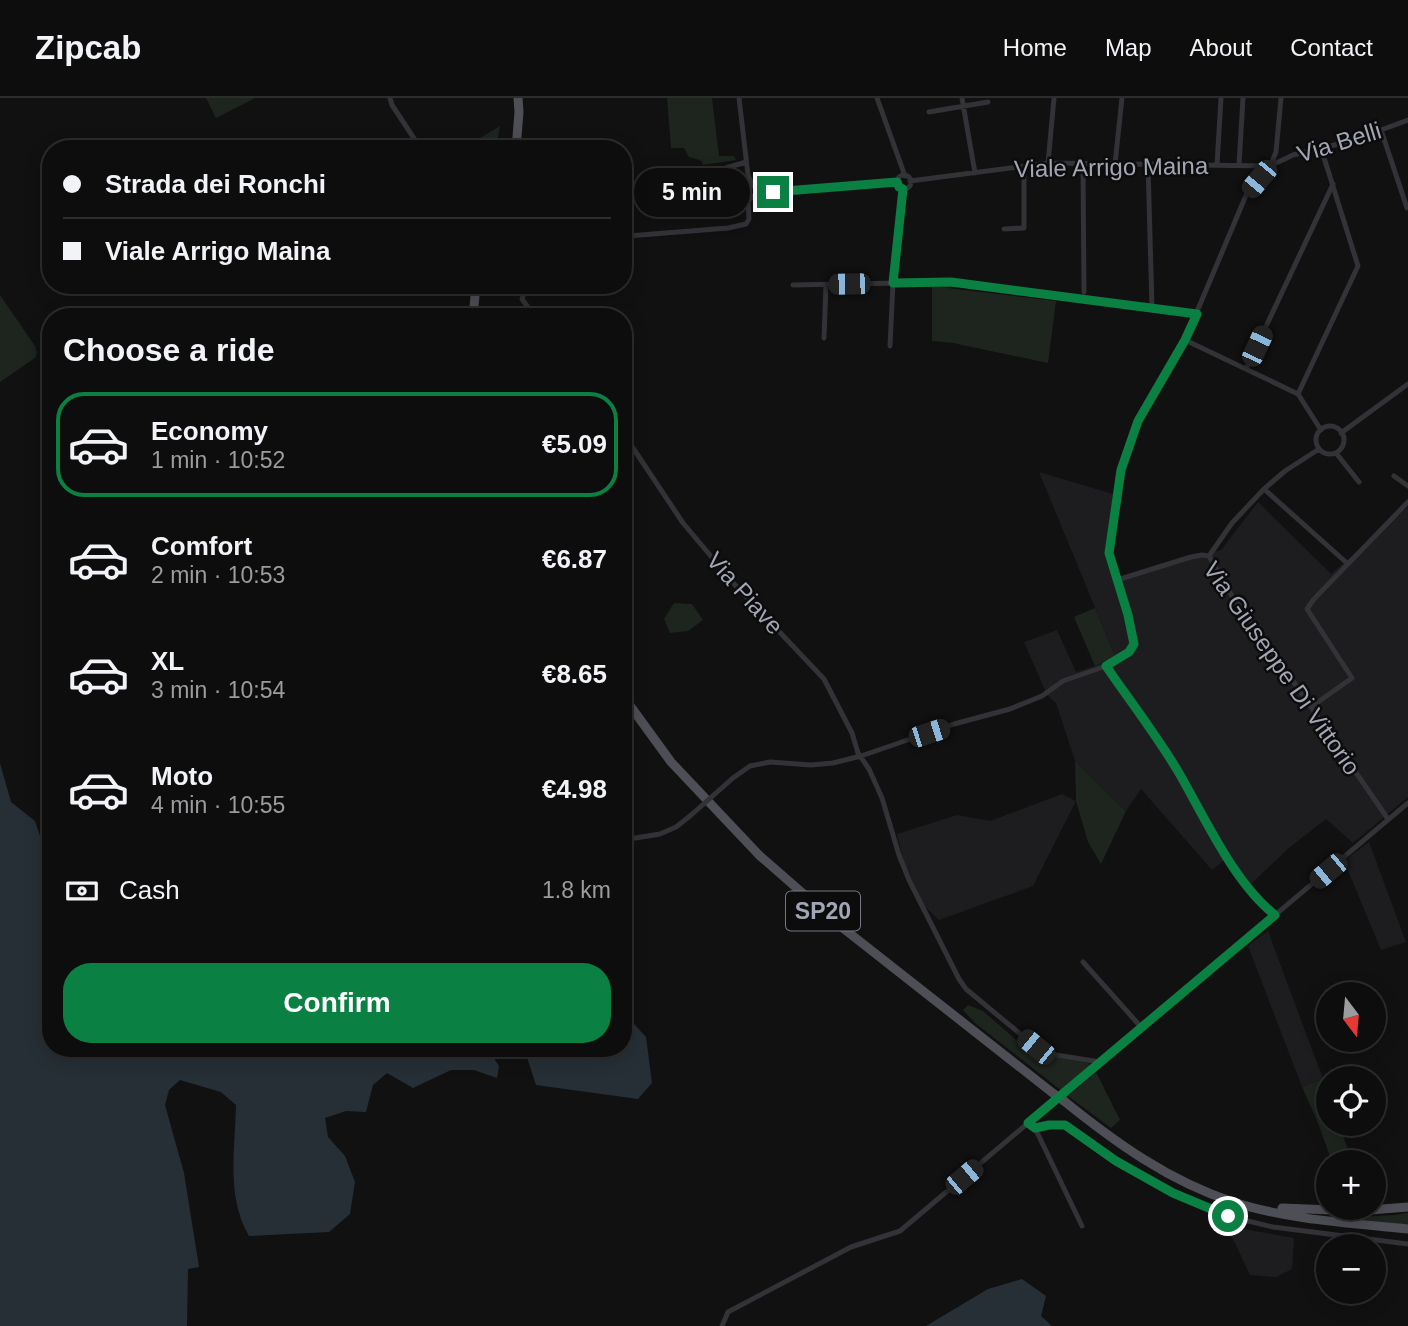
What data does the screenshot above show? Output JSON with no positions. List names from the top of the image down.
{
  "streets": {
    "main road": ["SP20"],
    "street": [
      "Via Belli",
      "Viale Arrigo Maina",
      "Via Piave",
      "Via Giuseppe Di Vittorio"
    ]
  },
  "crossings": [
    ["Via Belli", "Viale Arrigo Maina"]
  ],
  "north": "bottom",
  "page": {
    "header": "Zipcab",
    "nav": [
      "Home",
      "Map",
      "About",
      "Contact"
    ],
    "banner": ["Strada dei Ronchi", "Viale Arrigo Maina"],
    "bubble": "5 min",
    "heading": "Choose a ride",
    "list": [
      {
        "name": "Economy",
        "note": "1 min · 10:52",
        "value": "€5.09"
      },
      {
        "name": "Comfort",
        "note": "2 min · 10:53",
        "value": "€6.87"
      },
      {
        "name": "XL",
        "note": "3 min · 10:54",
        "value": "€8.65"
      },
      {
        "name": "Moto",
        "note": "4 min · 10:55",
        "value": "€4.98"
      }
    ],
    "pay": ["Cash", "1.8 km"],
    "buttons": "Confirm",
    "map_buttons": ["+", "−"]
  }
}
